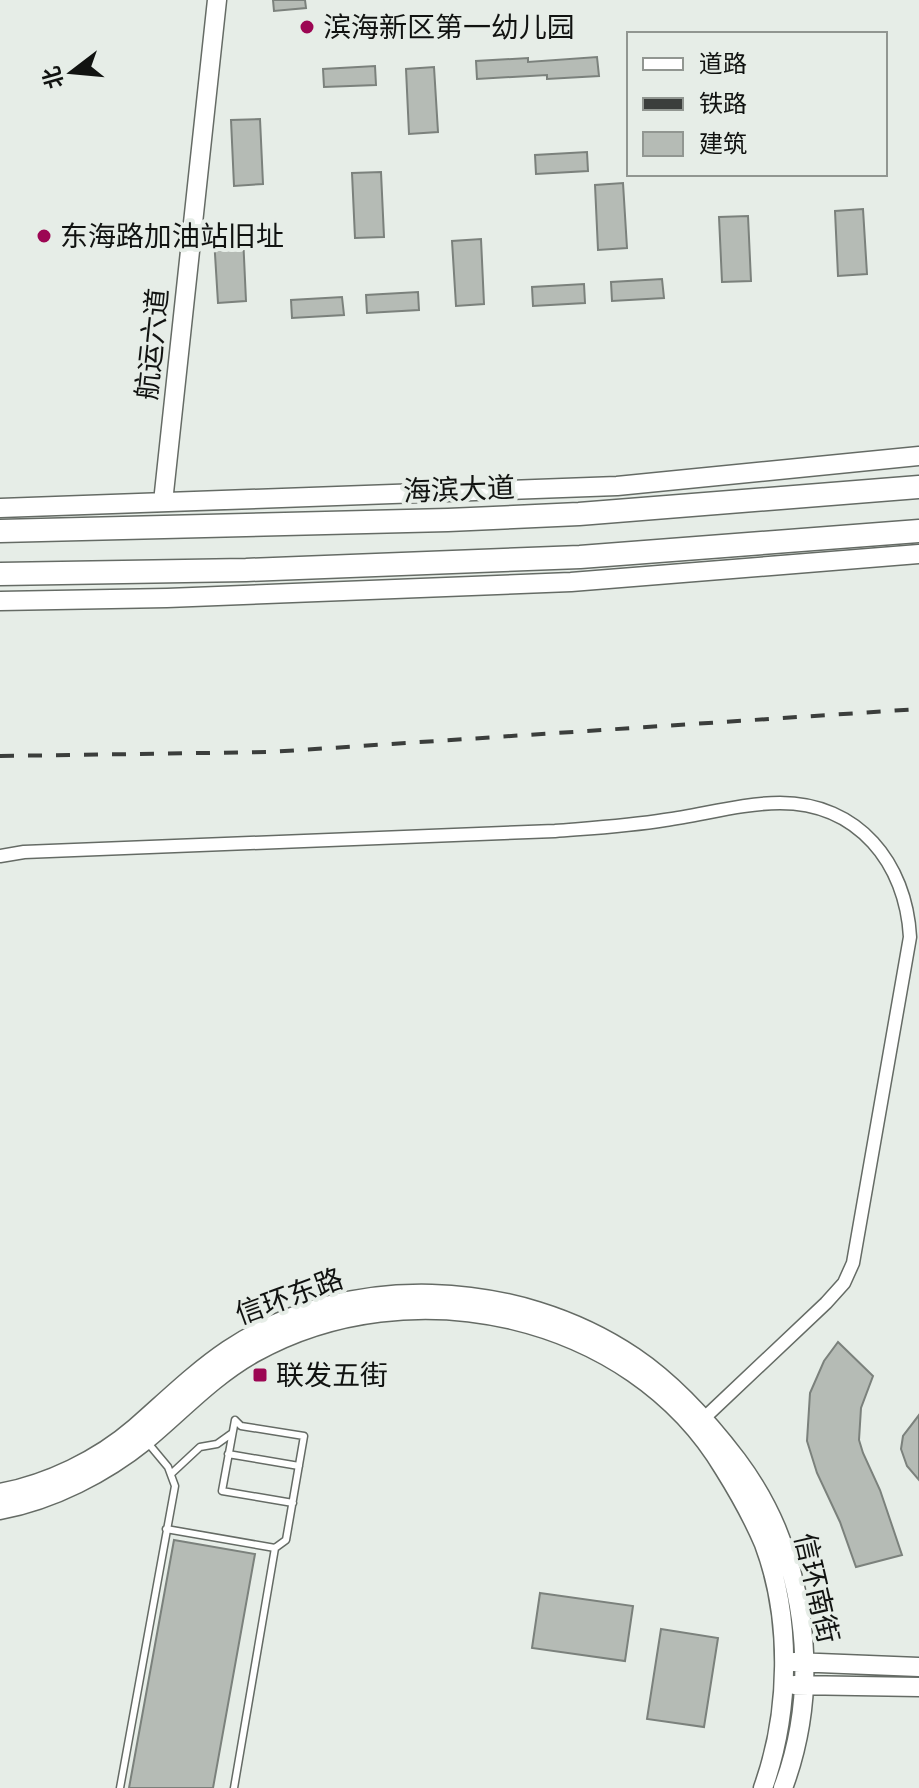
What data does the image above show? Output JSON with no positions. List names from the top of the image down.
{
  "streets": {
    "highway": ["海滨大道"],
    "street": ["航运六道", "信环东路", "信环南街"]
  },
  "crossings": [
    ["信环东路", "信环南街"]
  ],
  "places": {
    "other": ["滨海新区第一幼儿园", "东海路加油站旧址"],
    "transit": ["联发五街"]
  },
  "legend": ["道路", "铁路", "建筑"],
  "north": "left"
}
